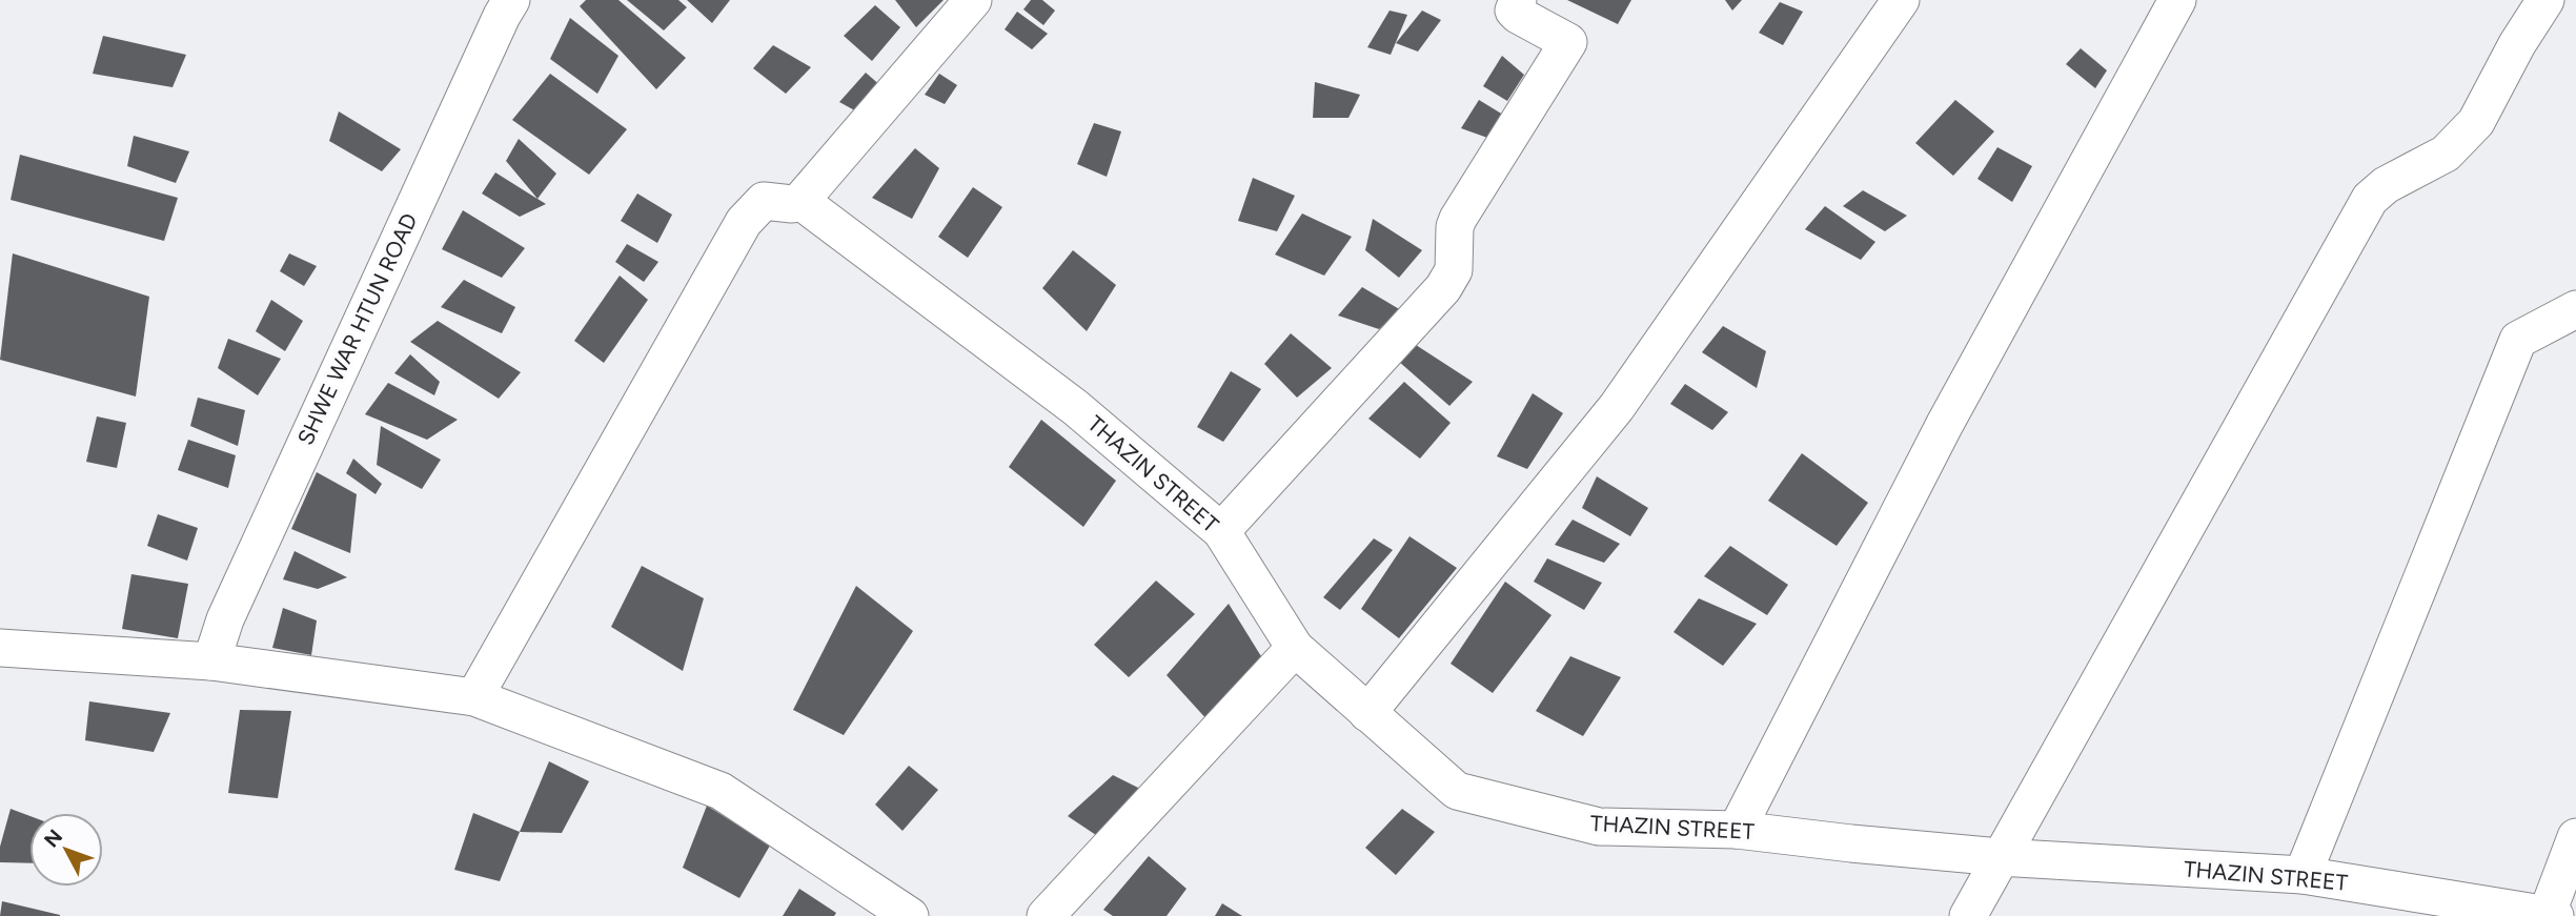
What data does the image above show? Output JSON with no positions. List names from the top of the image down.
{
  "streets": {
    "street": ["SHWE WAR HTUN ROAD", "THAZIN STREET"]
  },
  "north": "top left"
}
